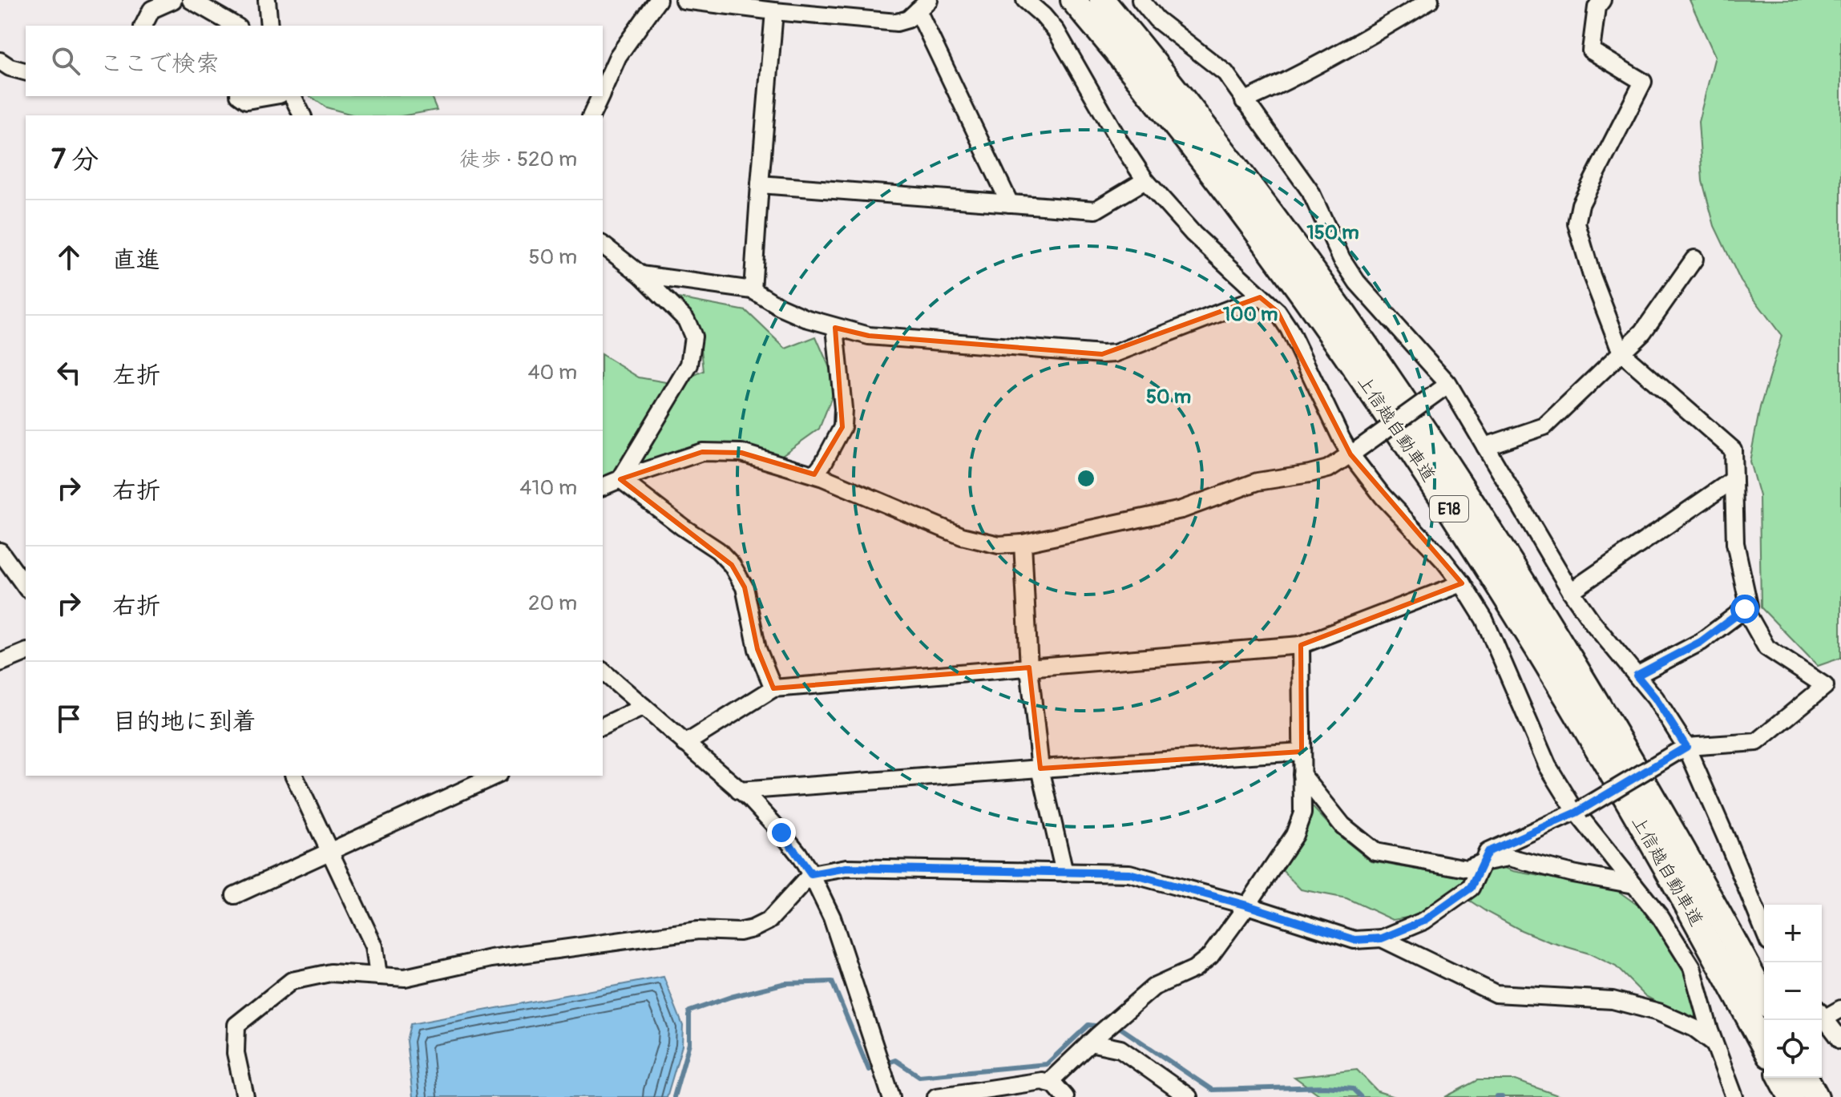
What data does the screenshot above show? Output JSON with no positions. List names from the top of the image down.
{
  "streets": {
    "highway": ["上信越自動車道", "E18"]
  },
  "page": {
    "search": "ここで検索",
    "heading": ["7 分", "徒歩 · 520 m"],
    "list": [
      ["直進", "50 m"],
      ["左折", "40 m"],
      ["右折", "410 m"],
      ["右折", "20 m"],
      "目的地に到着"
    ],
    "map_buttons": ["+", "−"]
  },
  "rings": ["150 m", "100 m", "50 m"]
}
